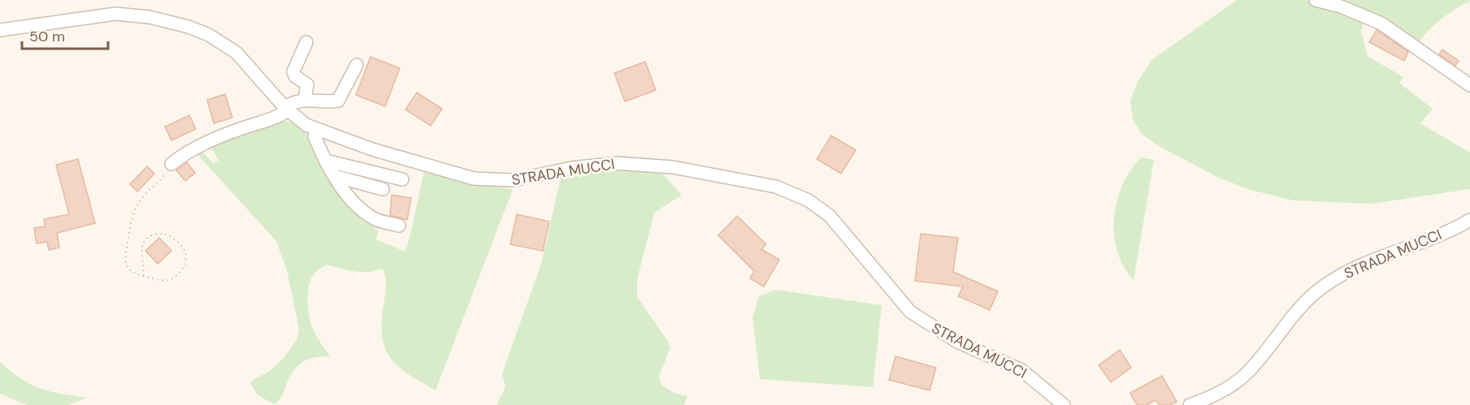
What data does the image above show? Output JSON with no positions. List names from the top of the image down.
{
  "streets": {
    "street": ["STRADA MUCCI"]
  },
  "scale_bar": "50 m"
}
